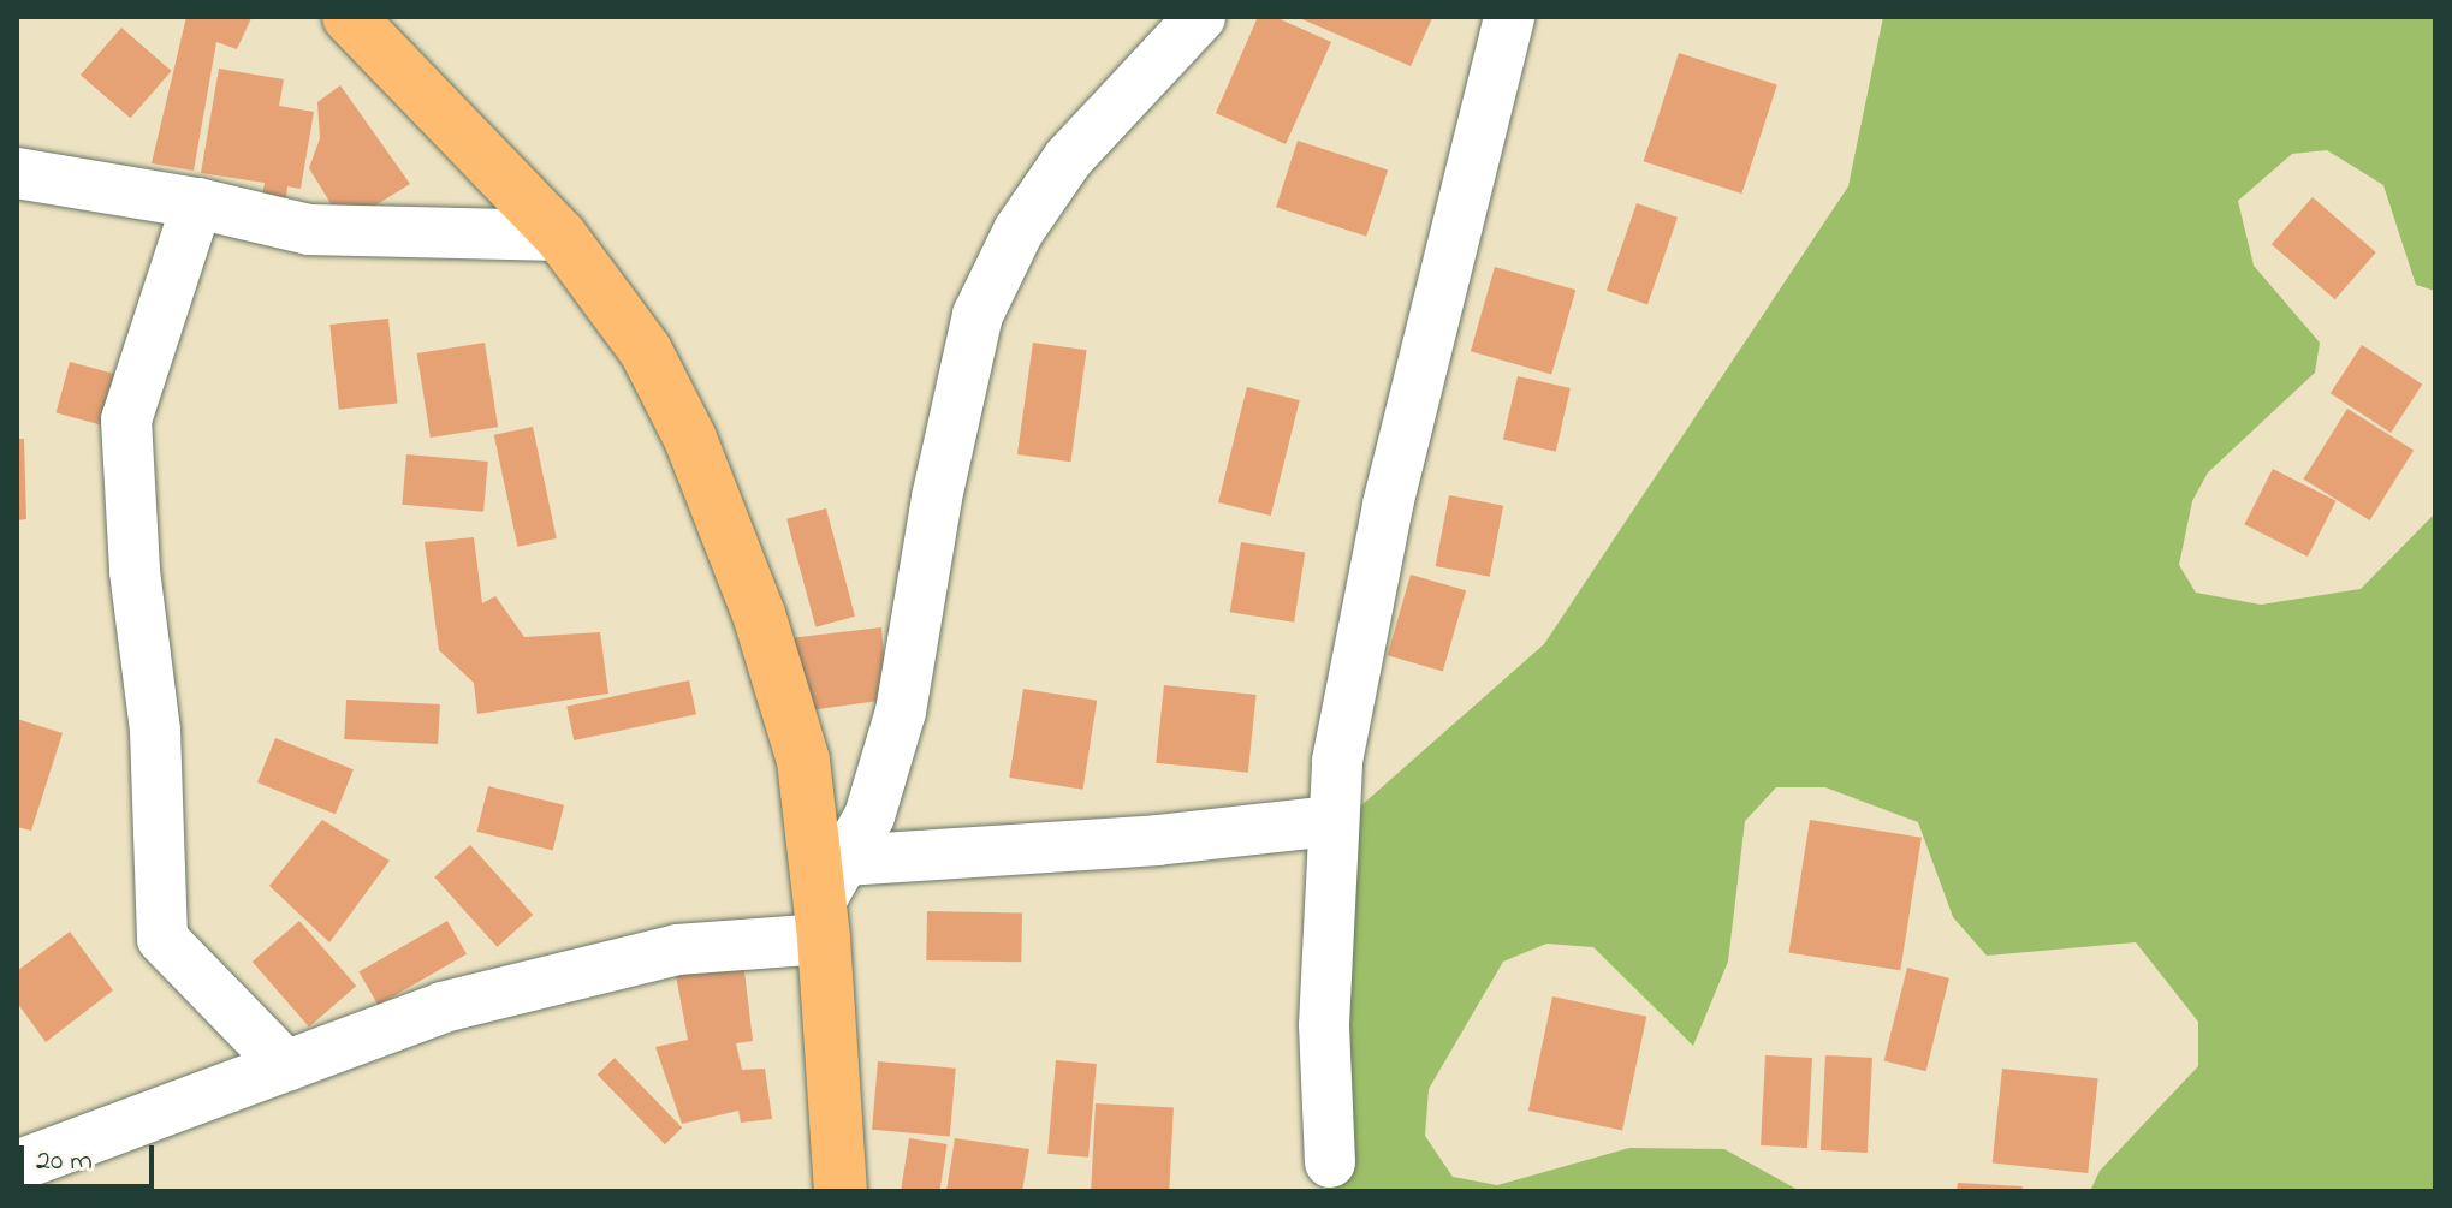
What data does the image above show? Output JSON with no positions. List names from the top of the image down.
{
  "scale_bar": "20 m"
}
